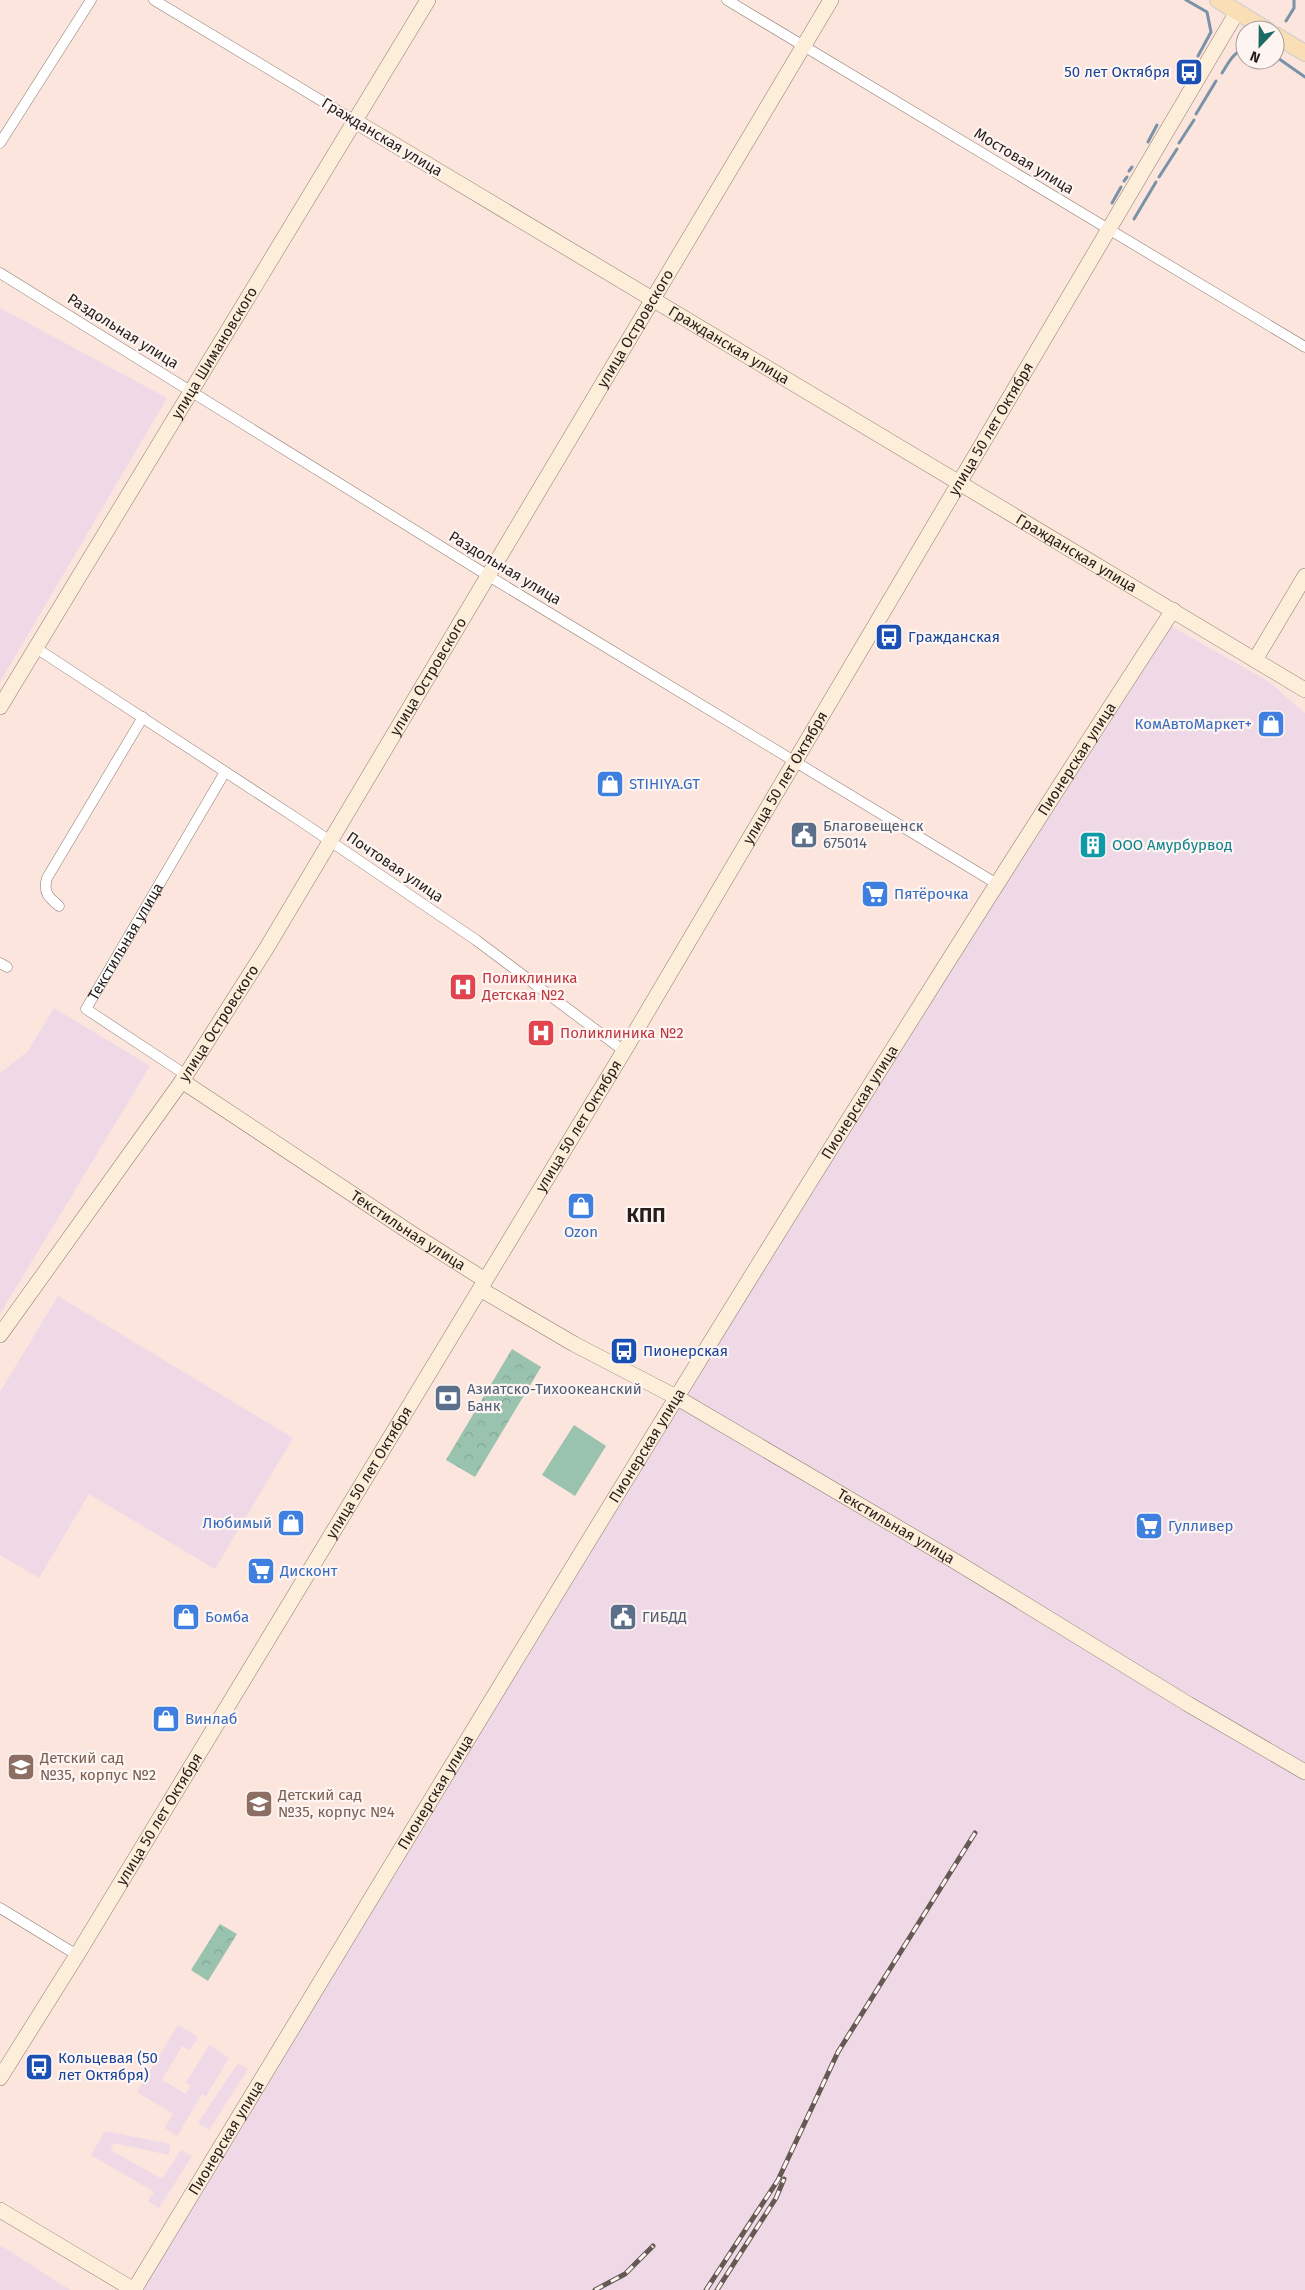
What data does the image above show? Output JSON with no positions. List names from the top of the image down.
{
  "streets": {
    "street": [
      "Гражданская улица",
      "Мостовая улица",
      "улица Островского",
      "Раздольная улица",
      "улица Шимановского",
      "улица 50 лет Октября",
      "Пионерская улица",
      "Почтовая улица",
      "Текстильная улица"
    ]
  },
  "crossings": [
    ["Гражданская улица", "улица Островского"],
    ["Гражданская улица", "улица Шимановского"],
    ["Гражданская улица", "улица 50 лет Октября"],
    ["Гражданская улица", "Пионерская улица"],
    ["Мостовая улица", "улица Островского"],
    ["Мостовая улица", "улица 50 лет Октября"],
    ["улица Островского", "Раздольная улица"],
    ["улица Островского", "Почтовая улица"],
    ["улица Островского", "Текстильная улица"],
    ["Раздольная улица", "улица Шимановского"],
    ["Раздольная улица", "улица 50 лет Октября"],
    ["Раздольная улица", "Пионерская улица"],
    ["улица Шимановского", "Почтовая улица"],
    ["улица 50 лет Октября", "Почтовая улица"],
    ["улица 50 лет Октября", "Текстильная улица"],
    ["Пионерская улица", "Текстильная улица"],
    ["Почтовая улица", "Текстильная улица"]
  ],
  "districts": ["КПП"],
  "places": {
    "bus stop": [
      "50 лет Октября",
      "Гражданская",
      "Пионерская",
      "Кольцевая (50 лет Октября)"
    ],
    "shop": [
      "КомАвтоМаркет+",
      "STIHIYA.GT",
      "Ozon",
      "Любимый",
      "Бомба",
      "Винлаб"
    ],
    "public building": ["Благовещенск 675014", "ГИБДД"],
    "building": ["ООО Амурбурвод"],
    "supermarket": ["Пятёрочка", "Гулливер", "Дисконт"],
    "hospital": ["Поликлиника Детская №2", "Поликлиника №2"],
    "bank": ["Азиатско-Тихоокеанский Банк"],
    "school or university": ["Детский сад №35, корпус №2", "Детский сад №35, корпус №4"]
  },
  "north": "bottom"
}
